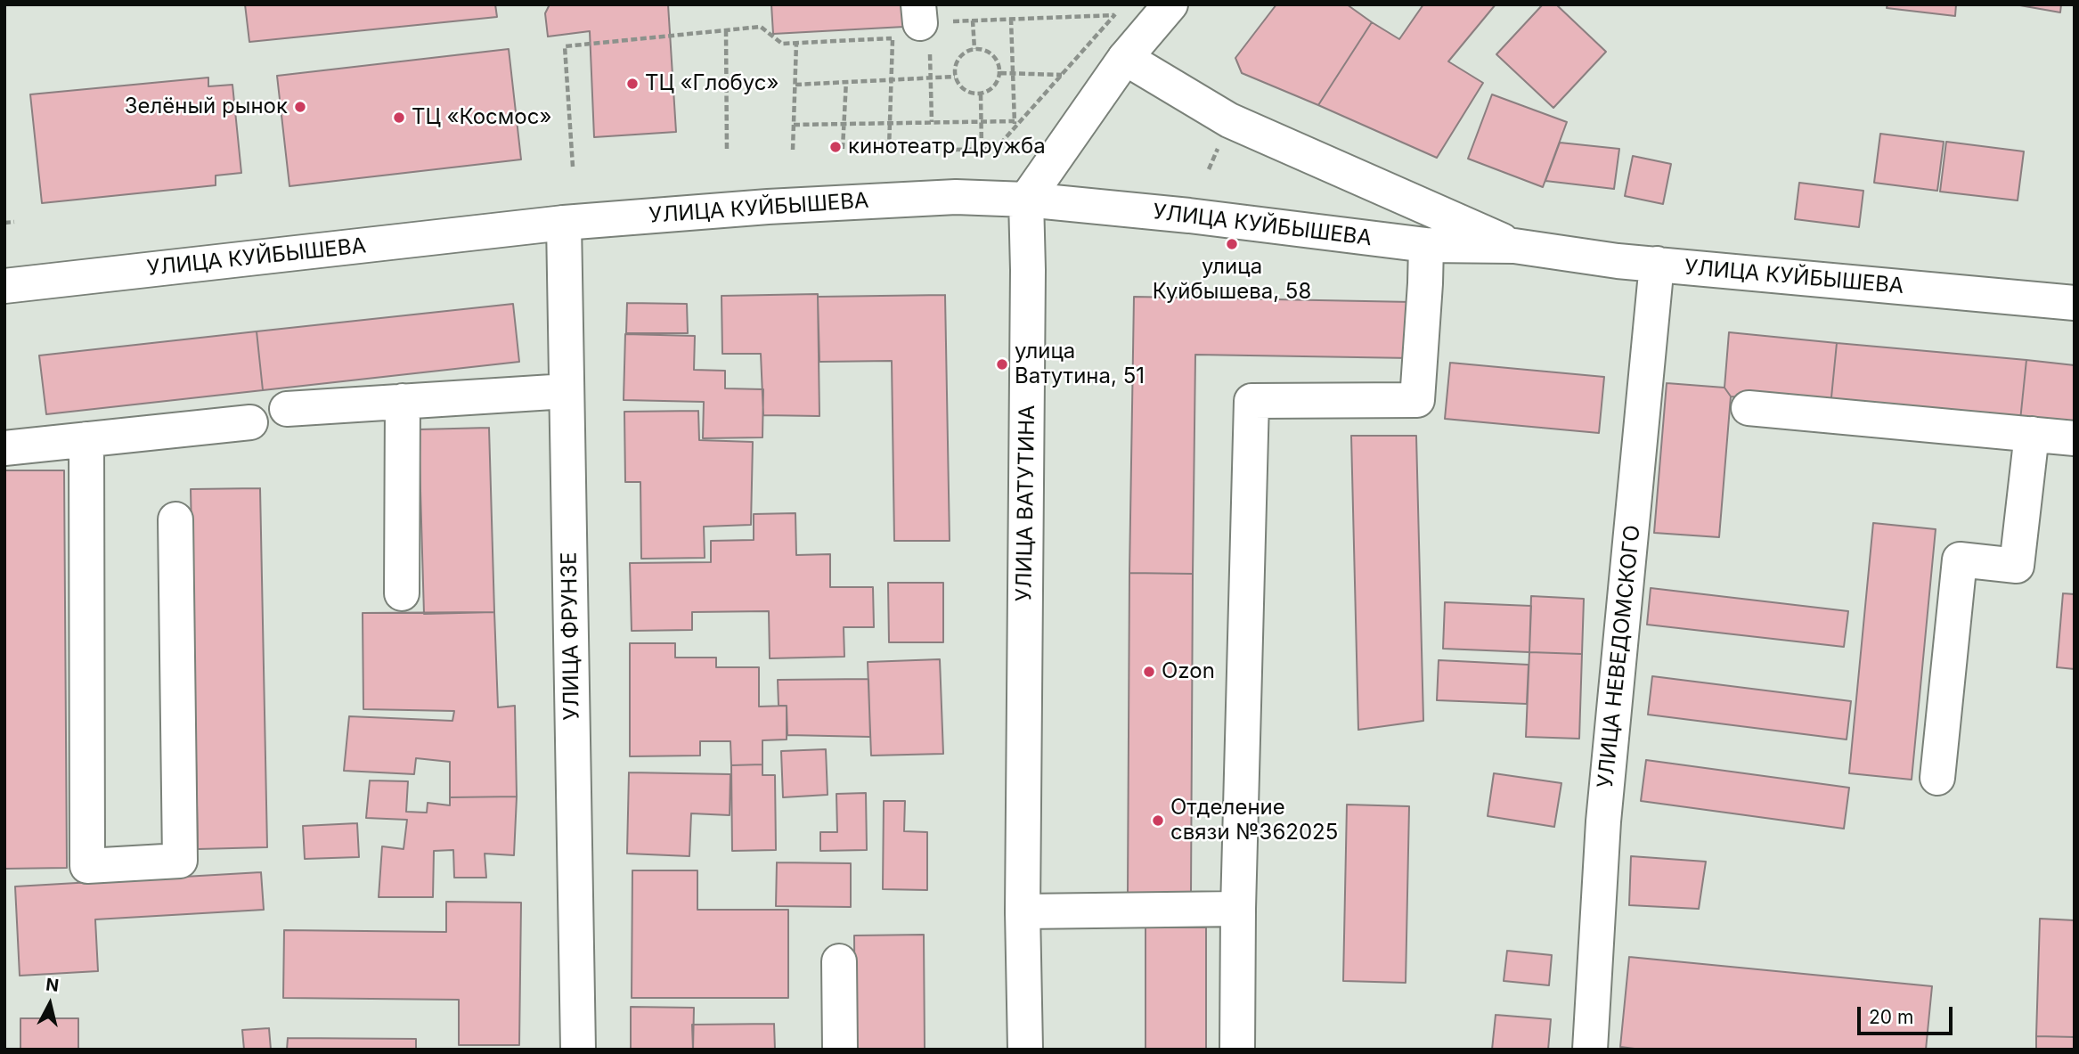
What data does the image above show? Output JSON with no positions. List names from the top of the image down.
{
  "streets": {
    "street": [
      "УЛИЦА КУЙБЫШЕВА",
      "УЛИЦА ВАТУТИНА",
      "УЛИЦА ФРУНЗЕ",
      "УЛИЦА НЕВЕДОМСКОГО"
    ]
  },
  "crossings": [
    ["УЛИЦА КУЙБЫШЕВА", "УЛИЦА ВАТУТИНА"],
    ["УЛИЦА КУЙБЫШЕВА", "УЛИЦА ФРУНЗЕ"],
    ["УЛИЦА КУЙБЫШЕВА", "УЛИЦА НЕВЕДОМСКОГО"]
  ],
  "places": [
    "ТЦ «Глобус»",
    "Зелёный рынок",
    "ТЦ «Космос»",
    "кинотеатр Дружба",
    "улица Куйбышева, 58",
    "улица Ватутина, 51",
    "Ozon",
    "Отделение связи №362025"
  ],
  "scale_bar": "20 m",
  "north": "top"
}
